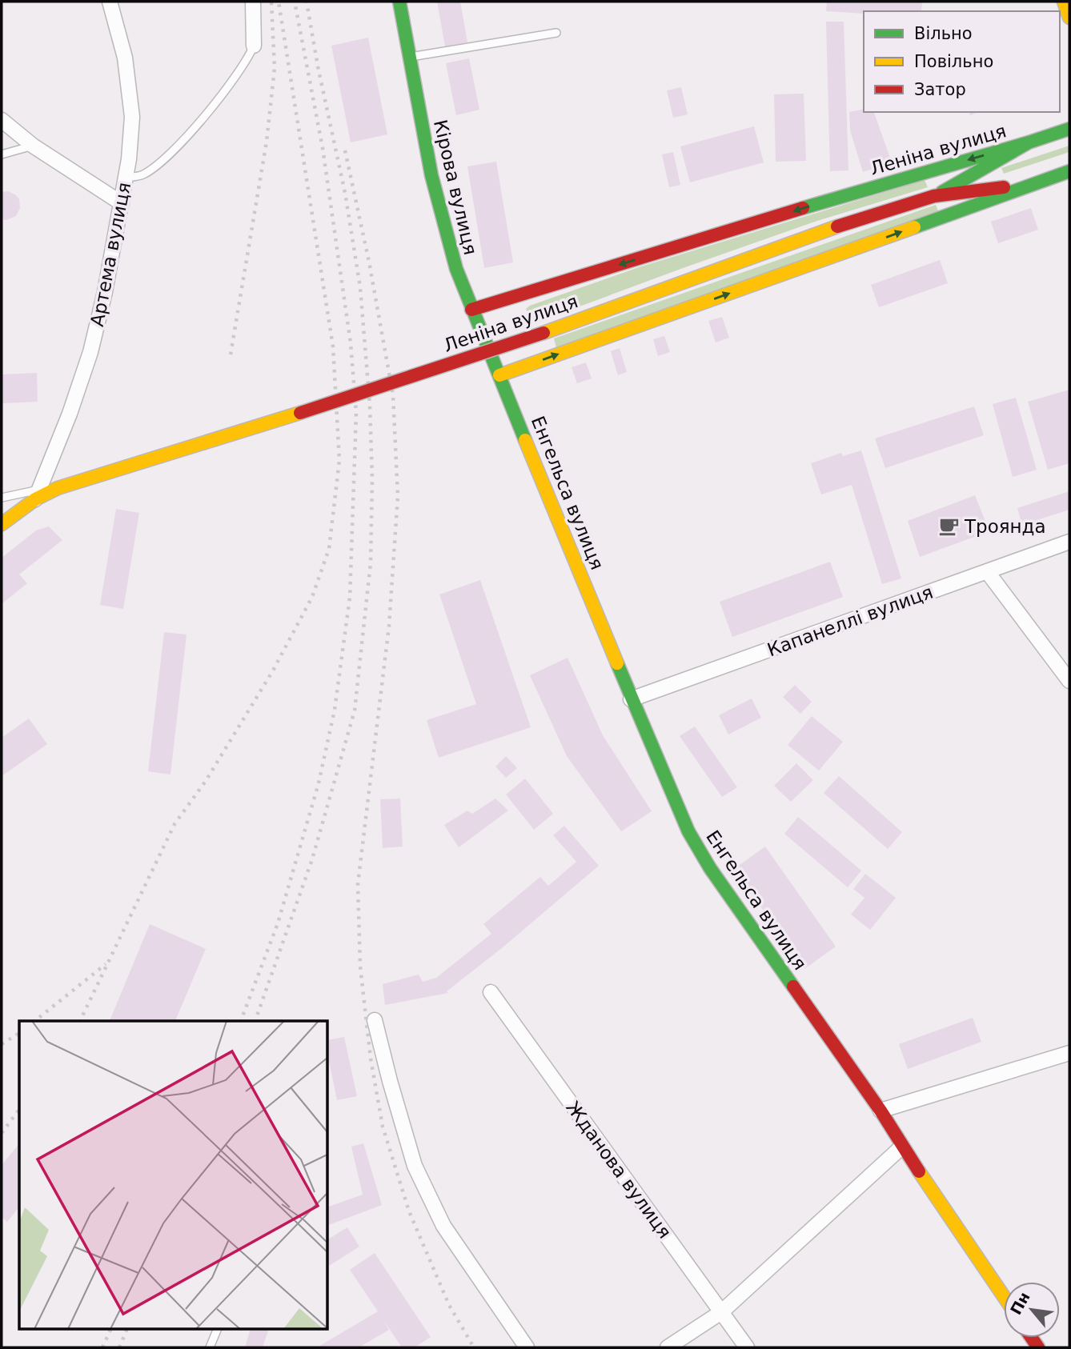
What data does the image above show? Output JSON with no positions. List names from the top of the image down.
{
  "streets": {
    "street": [
      "Леніна вулиця",
      "Кірова вулиця",
      "Артема вулиця",
      "Енгельса вулиця",
      "Капанеллі вулиця",
      "Жданова вулиця"
    ]
  },
  "crossings": [
    ["Леніна вулиця", "Кірова вулиця"],
    ["Леніна вулиця", "Артема вулиця"],
    ["Леніна вулиця", "Енгельса вулиця"],
    ["Кірова вулиця", "Енгельса вулиця"],
    ["Енгельса вулиця", "Капанеллі вулиця"]
  ],
  "places": {
    "cafe": ["Троянда"]
  },
  "legend": ["Вільно", "Повільно", "Затор"],
  "north": "top left"
}
